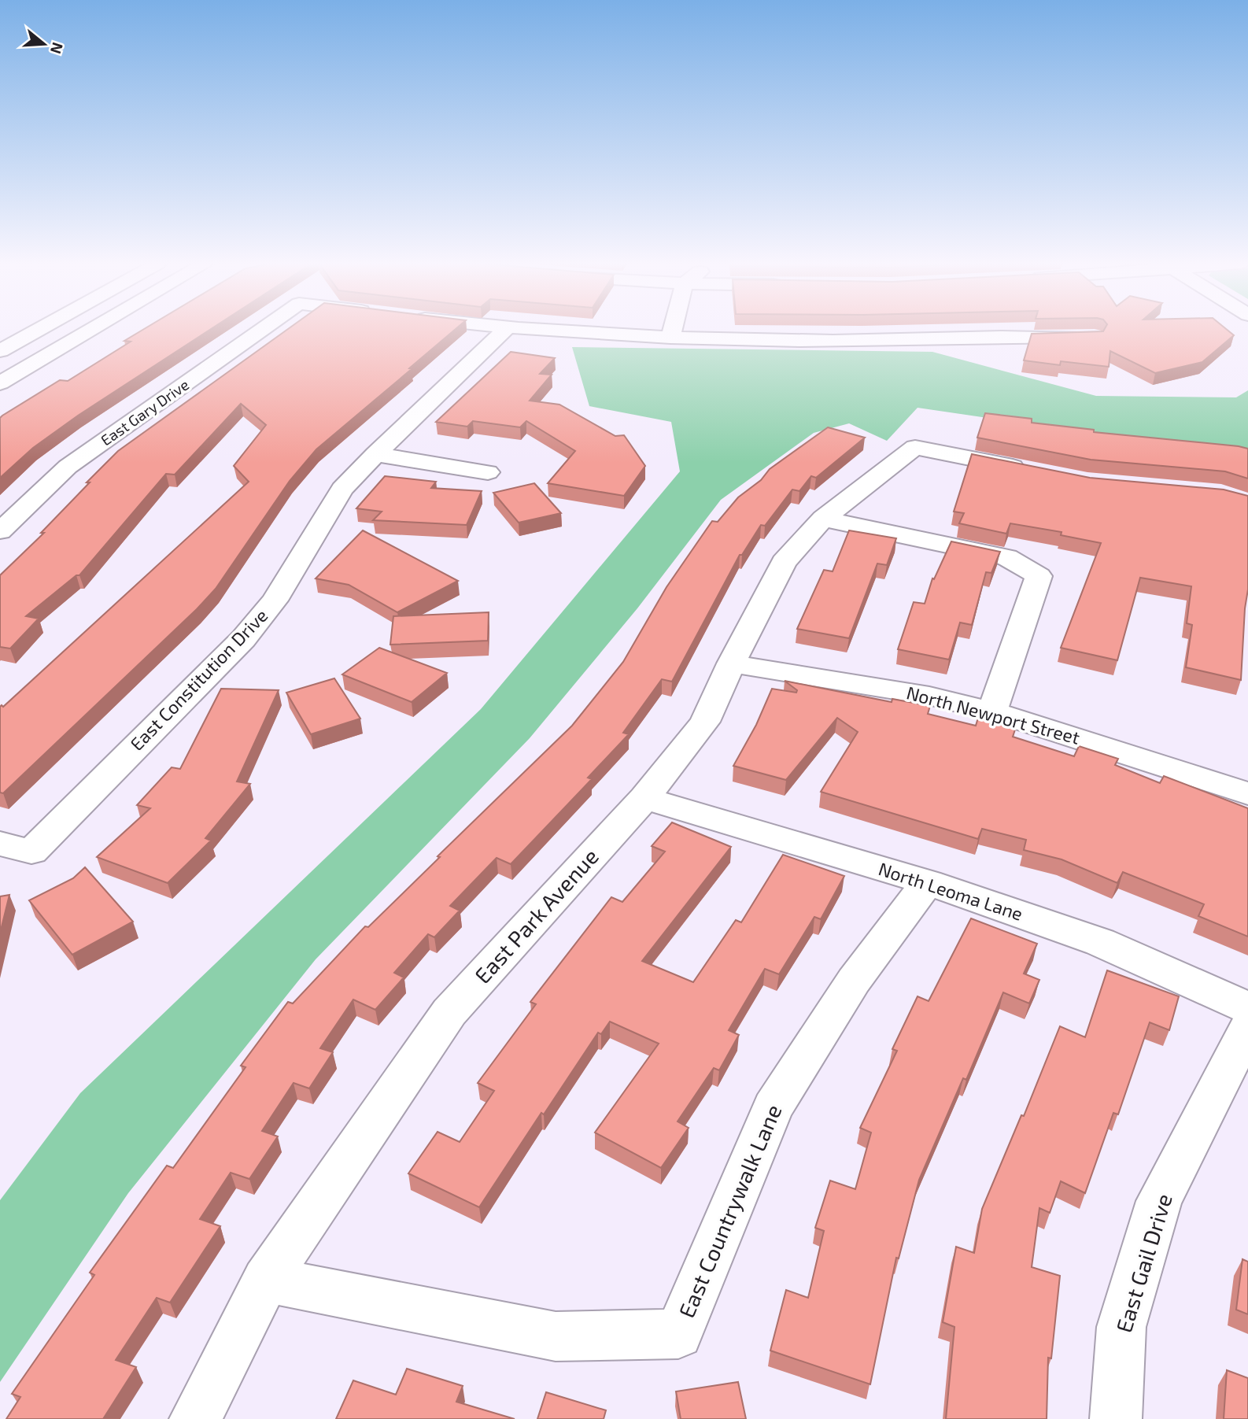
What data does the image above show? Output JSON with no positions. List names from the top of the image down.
{
  "streets": {
    "street": [
      "East Gary Drive",
      "East Constitution Drive",
      "North Newport Street",
      "North Leoma Lane",
      "East Park Avenue",
      "East Countrywalk Lane",
      "East Gail Drive"
    ]
  },
  "crossings": [
    ["North Newport Street", "East Park Avenue"],
    ["North Leoma Lane", "East Park Avenue"],
    ["North Leoma Lane", "East Countrywalk Lane"],
    ["East Park Avenue", "East Countrywalk Lane"]
  ],
  "north": "right"
}
